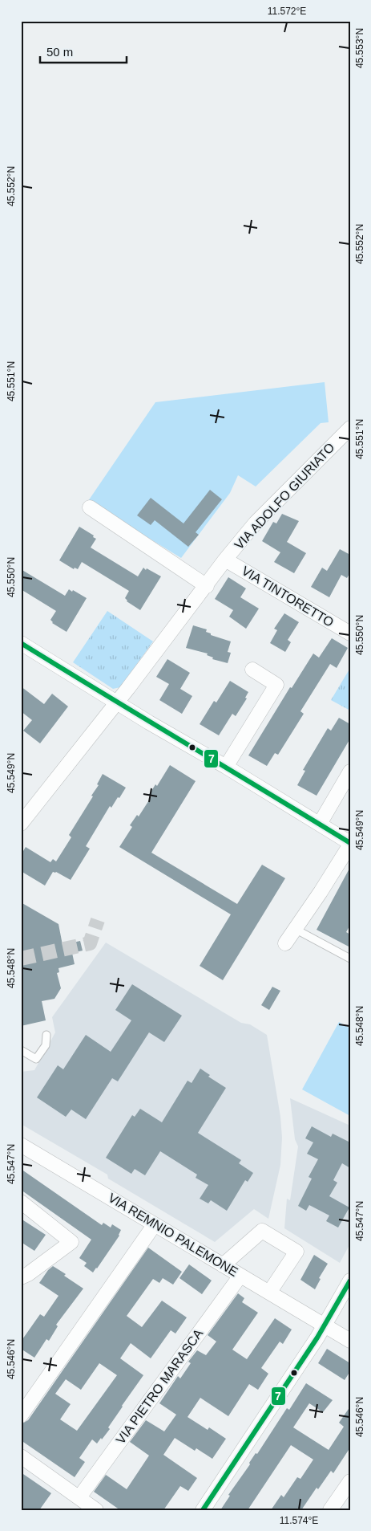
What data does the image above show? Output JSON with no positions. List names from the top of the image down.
{
  "streets": {
    "street": [
      "VIA ADOLFO GIURIATO",
      "VIA TINTORETTO",
      "VIA REMNIO PALEMONE",
      "VIA PIETRO MARASCA"
    ]
  },
  "crossings": [
    ["VIA ADOLFO GIURIATO", "VIA TINTORETTO"],
    ["VIA REMNIO PALEMONE", "VIA PIETRO MARASCA"]
  ],
  "lines": ["transit line 7"],
  "scale_bar": "50 m",
  "coordinates": [
    "11.572°E",
    "45.553°N",
    "45.552°N",
    "45.551°N",
    "45.550°N",
    "45.549°N",
    "45.548°N",
    "45.547°N",
    "45.546°N",
    "11.574°E"
  ]
}
